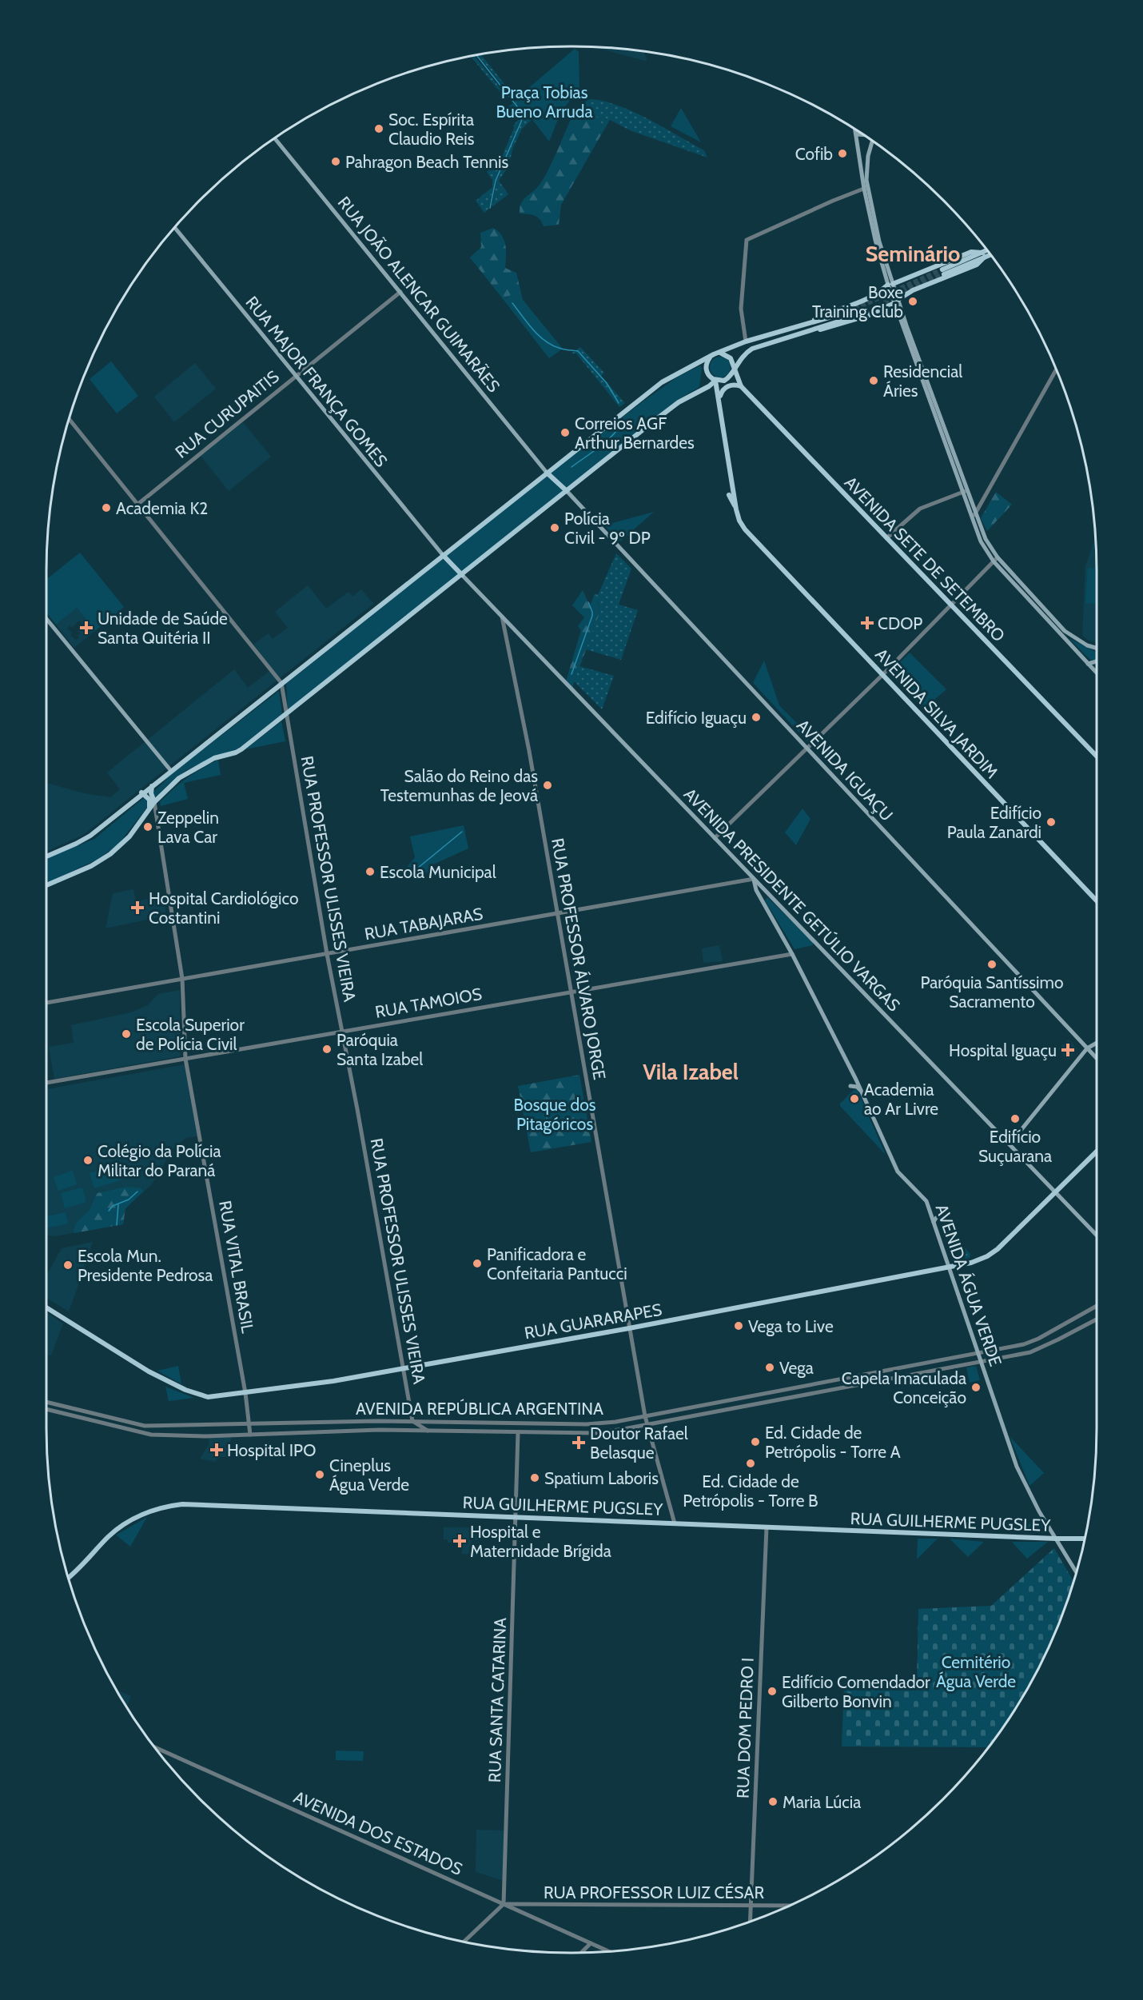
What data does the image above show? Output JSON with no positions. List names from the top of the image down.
{
  "streets": {
    "main road": [
      "RUA JOÃO ALENCAR GUIMARÃES",
      "RUA MAJOR FRANÇA GOMES",
      "AVENIDA SETE DE SETEMBRO",
      "AVENIDA SILVA JARDIM",
      "AVENIDA IGUAÇU",
      "AVENIDA PRESIDENTE GETÚLIO VARGAS",
      "AVENIDA ÁGUA VERDE",
      "RUA GUARARAPES",
      "RUA GUILHERME PUGSLEY"
    ],
    "street": [
      "RUA CURUPAITIS",
      "RUA PROFESSOR ULISSES VIEIRA",
      "RUA TABAJARAS",
      "RUA PROFESSOR ÁLVARO JORGE",
      "RUA TAMOIOS",
      "RUA VITAL BRASIL",
      "AVENIDA REPÚBLICA ARGENTINA",
      "RUA SANTA CATARINA",
      "RUA DOM PEDRO I",
      "AVENIDA DOS ESTADOS",
      "RUA PROFESSOR LUIZ CÉSAR"
    ]
  },
  "crossings": [
    ["RUA JOÃO ALENCAR GUIMARÃES", "RUA CURUPAITIS"],
    ["RUA MAJOR FRANÇA GOMES", "RUA CURUPAITIS"],
    ["RUA CURUPAITIS", "RUA PROFESSOR ULISSES VIEIRA"],
    ["RUA PROFESSOR ULISSES VIEIRA", "RUA TABAJARAS"],
    ["RUA PROFESSOR ULISSES VIEIRA", "RUA TAMOIOS"],
    ["RUA PROFESSOR ULISSES VIEIRA", "RUA GUARARAPES"],
    ["RUA PROFESSOR ULISSES VIEIRA", "AVENIDA REPÚBLICA ARGENTINA"],
    ["AVENIDA PRESIDENTE GETÚLIO VARGAS", "RUA TABAJARAS"],
    ["AVENIDA PRESIDENTE GETÚLIO VARGAS", "RUA PROFESSOR ÁLVARO JORGE"],
    ["AVENIDA PRESIDENTE GETÚLIO VARGAS", "AVENIDA ÁGUA VERDE"],
    ["AVENIDA PRESIDENTE GETÚLIO VARGAS", "RUA GUARARAPES"],
    ["RUA TABAJARAS", "RUA PROFESSOR ÁLVARO JORGE"],
    ["RUA TABAJARAS", "RUA VITAL BRASIL"],
    ["RUA TABAJARAS", "AVENIDA ÁGUA VERDE"],
    ["RUA PROFESSOR ÁLVARO JORGE", "RUA TAMOIOS"],
    ["RUA PROFESSOR ÁLVARO JORGE", "RUA GUARARAPES"],
    ["RUA PROFESSOR ÁLVARO JORGE", "AVENIDA REPÚBLICA ARGENTINA"],
    ["RUA PROFESSOR ÁLVARO JORGE", "RUA GUILHERME PUGSLEY"],
    ["RUA TAMOIOS", "RUA VITAL BRASIL"],
    ["RUA TAMOIOS", "AVENIDA ÁGUA VERDE"],
    ["RUA VITAL BRASIL", "RUA GUARARAPES"],
    ["RUA VITAL BRASIL", "AVENIDA REPÚBLICA ARGENTINA"],
    ["AVENIDA ÁGUA VERDE", "RUA GUARARAPES"],
    ["AVENIDA ÁGUA VERDE", "AVENIDA REPÚBLICA ARGENTINA"],
    ["AVENIDA ÁGUA VERDE", "RUA GUILHERME PUGSLEY"],
    ["AVENIDA REPÚBLICA ARGENTINA", "RUA SANTA CATARINA"],
    ["RUA GUILHERME PUGSLEY", "RUA SANTA CATARINA"],
    ["RUA GUILHERME PUGSLEY", "RUA DOM PEDRO I"],
    ["RUA SANTA CATARINA", "AVENIDA DOS ESTADOS"],
    ["RUA SANTA CATARINA", "RUA PROFESSOR LUIZ CÉSAR"],
    ["RUA DOM PEDRO I", "RUA PROFESSOR LUIZ CÉSAR"],
    ["AVENIDA DOS ESTADOS", "RUA PROFESSOR LUIZ CÉSAR"]
  ],
  "districts": ["Seminário", "Vila Izabel"],
  "parks": ["Praça Tobias Bueno Arruda", "Bosque dos Pitagóricos", "Cemitério Água Verde"],
  "places": {
    "other": [
      "Soc. Espírita Claudio Reis",
      "Cofib",
      "Pahragon Beach Tennis",
      "Boxe Training Club",
      "Residencial Áries",
      "Correios AGF Arthur Bernardes",
      "Academia K2",
      "Polícia Civil - 9º DP",
      "Edifício Iguaçu",
      "Salão do Reino das Testemunhas de Jeová",
      "Edifício Paula Zanardi",
      "Zeppelin Lava Car",
      "Escola Municipal",
      "Paróquia Santíssimo Sacramento",
      "Escola Superior de Polícia Civil",
      "Paróquia Santa Izabel",
      "Academia ao Ar Livre",
      "Edifício Suçuarana",
      "Colégio da Polícia Militar do Paraná",
      "Panificadora e Confeitaria Pantucci",
      "Escola Mun. Presidente Pedrosa",
      "Vega to Live",
      "Vega",
      "Capela Imaculada Conceição",
      "Ed. Cidade de Petrópolis - Torre A",
      "Ed. Cidade de Petrópolis - Torre B",
      "Cineplus Água Verde",
      "Spatium Laboris",
      "Edifício Comendador Gilberto Bonvin",
      "Maria Lúcia"
    ],
    "health": [
      "CDOP",
      "Unidade de Saúde Santa Quitéria II",
      "Hospital Cardiológico Costantini",
      "Hospital Iguaçu",
      "Doutor Rafael Belasque",
      "Hospital IPO",
      "Hospital e Maternidade Brígida"
    ]
  }
}
